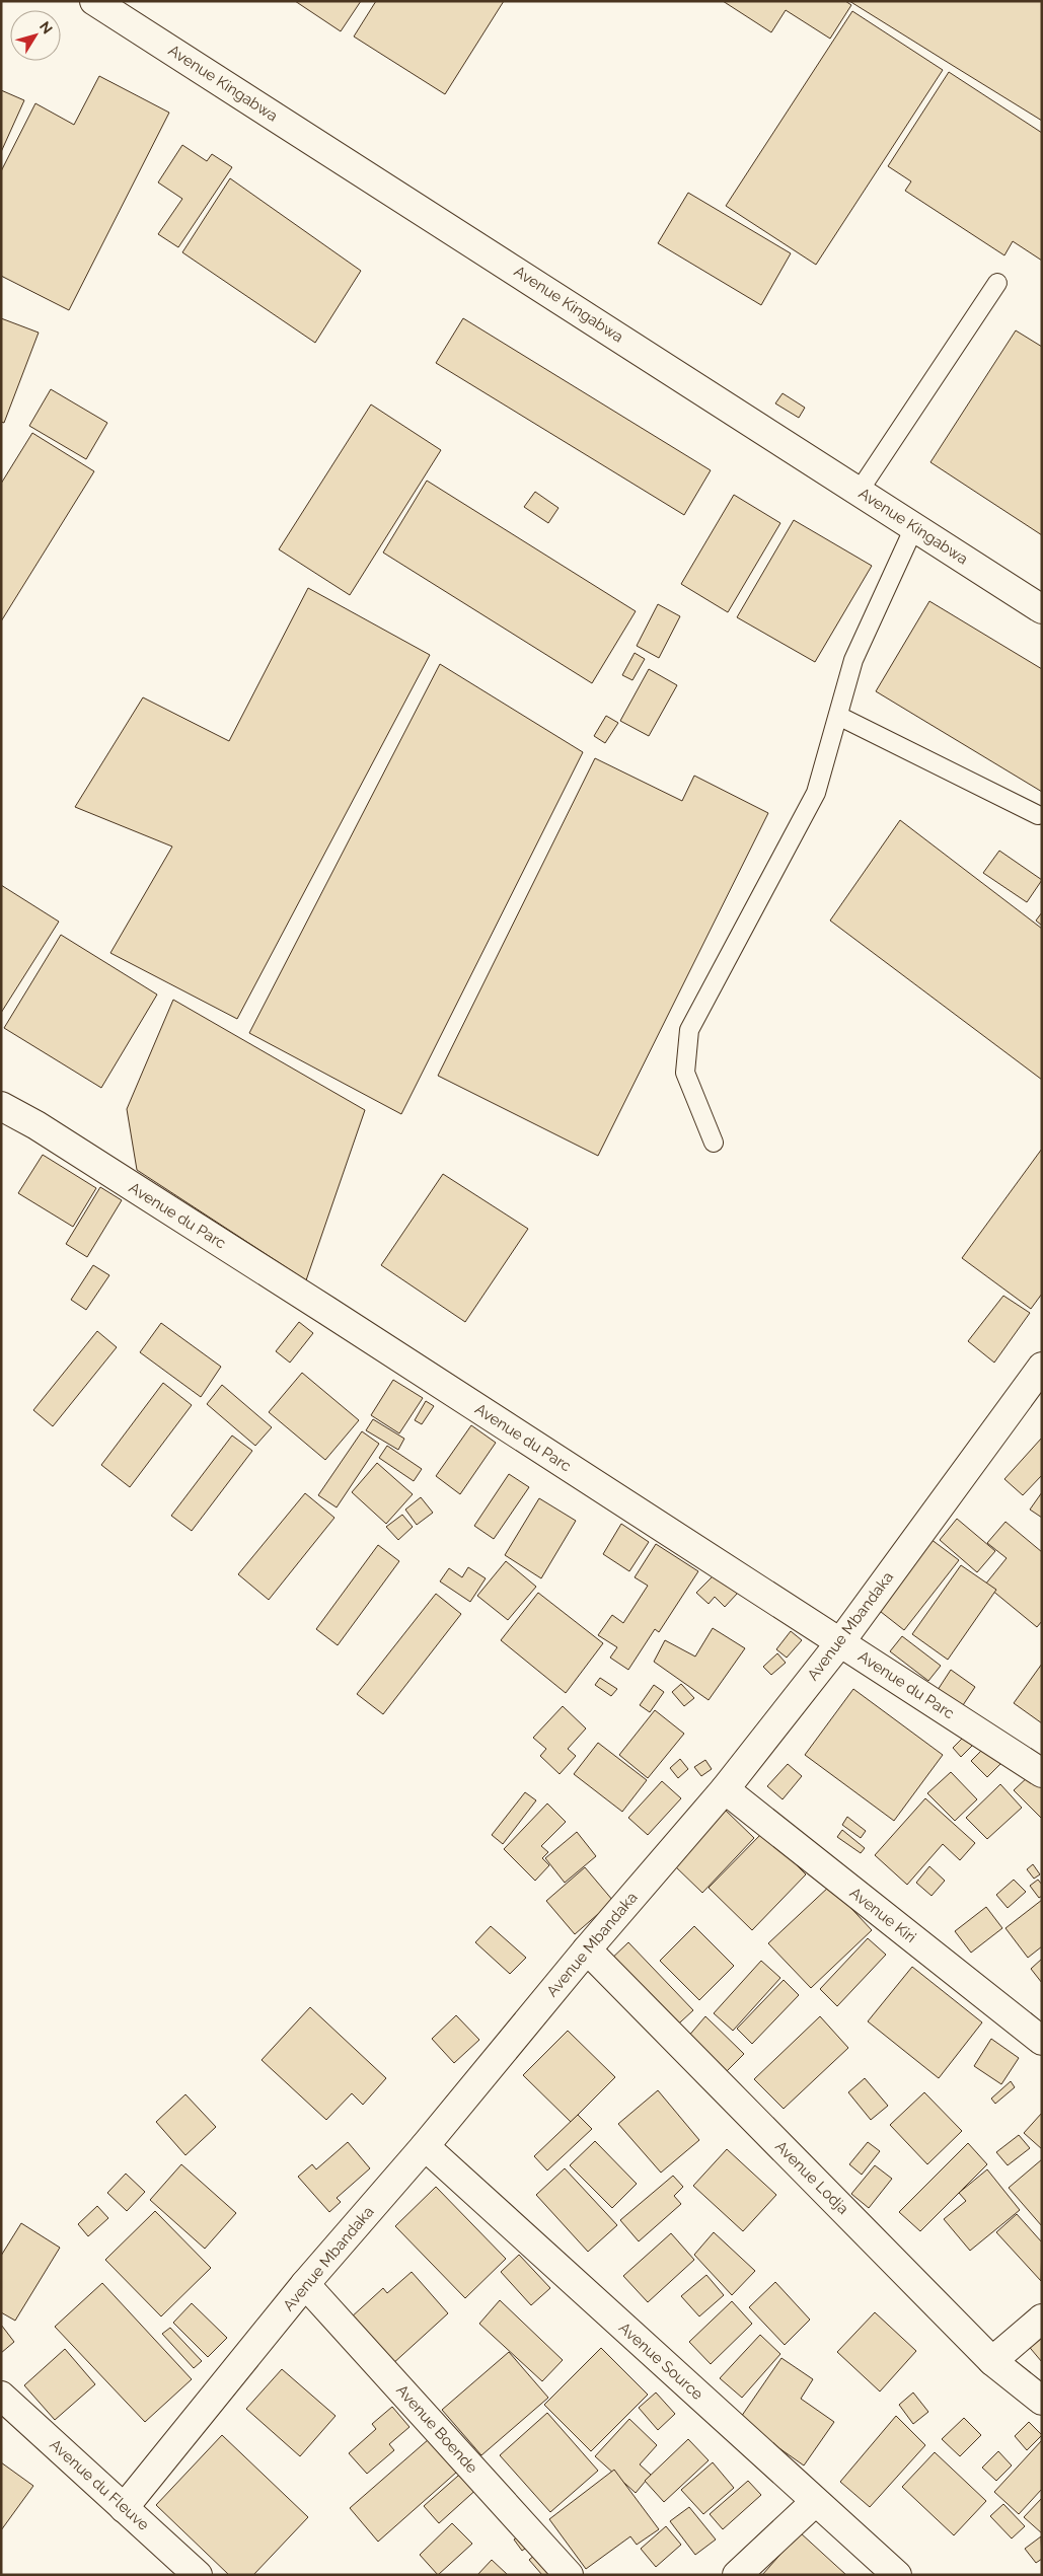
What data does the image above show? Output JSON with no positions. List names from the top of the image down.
{
  "streets": {
    "street": [
      "Avenue Kingabwa",
      "Avenue du Parc",
      "Avenue Mbandaka",
      "Avenue Kiri",
      "Avenue Lodja",
      "Avenue Source",
      "Avenue Boende",
      "Avenue du Fleuve"
    ]
  },
  "crossings": [
    ["Avenue du Parc", "Avenue Mbandaka"],
    ["Avenue Mbandaka", "Avenue Kiri"],
    ["Avenue Mbandaka", "Avenue Lodja"],
    ["Avenue Mbandaka", "Avenue Source"],
    ["Avenue Mbandaka", "Avenue Boende"],
    ["Avenue Mbandaka", "Avenue du Fleuve"]
  ],
  "north": "top right"
}
